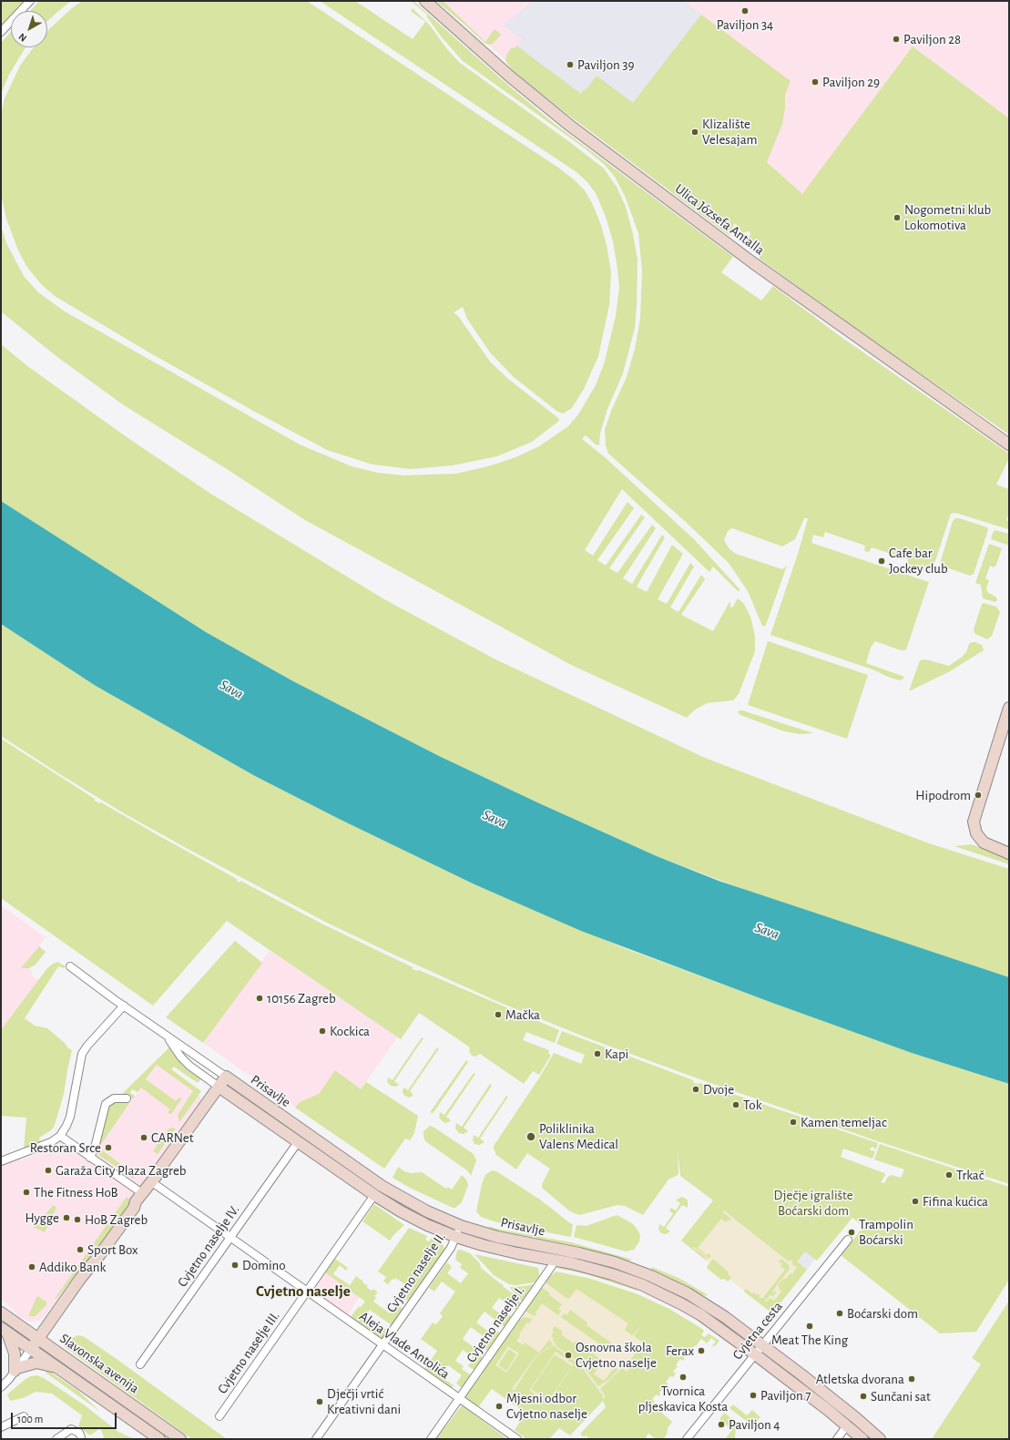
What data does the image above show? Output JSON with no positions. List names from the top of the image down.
{
  "streets": {
    "street": [
      "Ulica Józsefa Antalla",
      "Prisavlje",
      "Cvjetno naselje IV.",
      "Cvjetno naselje II.",
      "Cvjetno naselje I.",
      "Cvjetna cesta",
      "Aleja Vlade Antolića",
      "Cvjetno naselje III.",
      "Slavonska avenija"
    ]
  },
  "crossings": [
    ["Prisavlje", "Cvjetno naselje IV."],
    ["Prisavlje", "Cvjetno naselje II."],
    ["Prisavlje", "Cvjetno naselje I."],
    ["Prisavlje", "Cvjetna cesta"],
    ["Prisavlje", "Cvjetno naselje III."],
    ["Cvjetno naselje IV.", "Aleja Vlade Antolića"],
    ["Cvjetno naselje II.", "Aleja Vlade Antolića"],
    ["Cvjetno naselje I.", "Aleja Vlade Antolića"],
    ["Aleja Vlade Antolića", "Cvjetno naselje III."]
  ],
  "districts": ["Cvjetno naselje"],
  "water": ["Sava"],
  "parks": ["Dječje igralište Boćarski dom"],
  "places": [
    "Paviljon 34",
    "Paviljon 28",
    "Paviljon 39",
    "Paviljon 29",
    "Klizalište Velesajam",
    "Nogometni klub Lokomotiva",
    "Cafe bar Jockey club",
    "Hipodrom",
    "10156 Zagreb",
    "Mačka",
    "Kockica",
    "Kapi",
    "Dvoje",
    "Tok",
    "Kamen temeljac",
    "Poliklinika Valens Medical",
    "CARNet",
    "Restoran Srce",
    "Garaža City Plaza Zagreb",
    "Trkač",
    "The Fitness HoB",
    "Fifina kućica",
    "Hygge",
    "HoB Zagreb",
    "Trampolin Boćarski",
    "Sport Box",
    "Domino",
    "Addiko Bank",
    "Boćarski dom",
    "Meat The King",
    "Ferax",
    "Osnovna škola Cvjetno naselje",
    "Tvornica pljeskavica Kosta",
    "Atletska dvorana",
    "Paviljon 7",
    "Sunčani sat",
    "Dječji vrtić Kreativni dani",
    "Mjesni odbor Cvjetno naselje",
    "Paviljon 4"
  ],
  "scale_bar": "100 m",
  "north": "bottom left"
}
